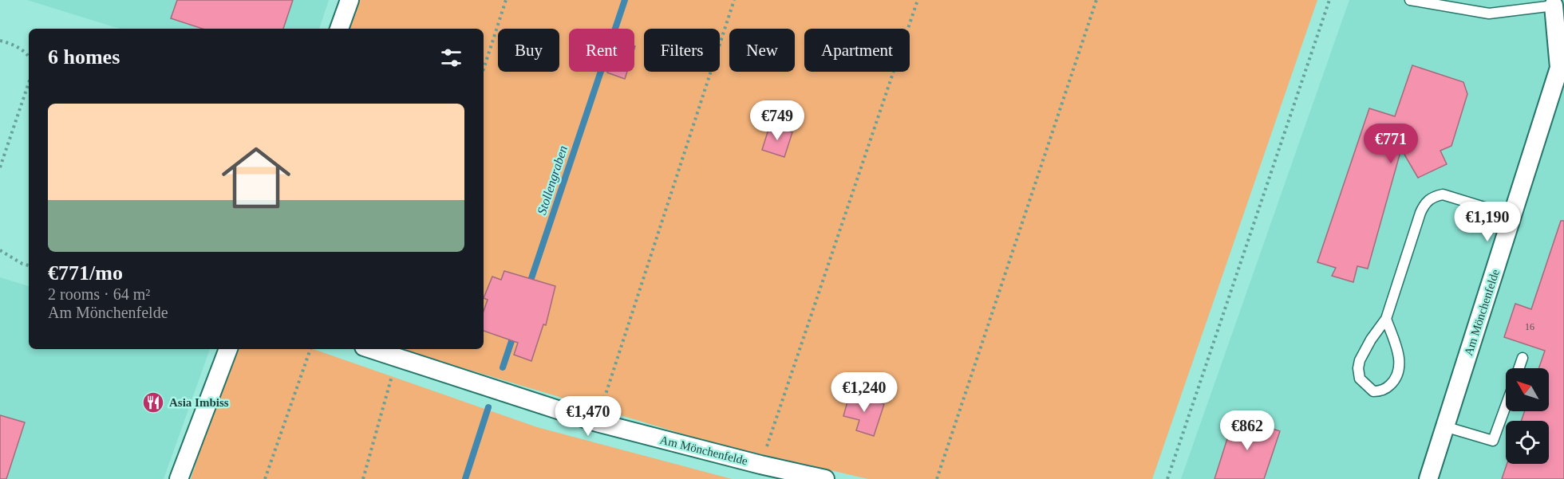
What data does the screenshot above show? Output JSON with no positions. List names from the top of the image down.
{
  "streets": {
    "street": ["Am Mönchenfelde"]
  },
  "water": ["Stollengraben"],
  "places": {
    "restaurant": ["Asia Imbiss"]
  },
  "house_numbers": ["16"],
  "north": "top left",
  "page": {
    "chip": [
      "Buy",
      "Rent",
      "Filters",
      "New",
      "Apartment"
    ],
    "heading": "6 homes",
    "list": [
      {
        "name": "€771/mo",
        "note": "2 rooms · 64 m² · Am Mönchenfelde"
      }
    ],
    "price": [
      "€749",
      "€771",
      "€1,190",
      "€1,240",
      "€1,470",
      "€862"
    ]
  }
}
